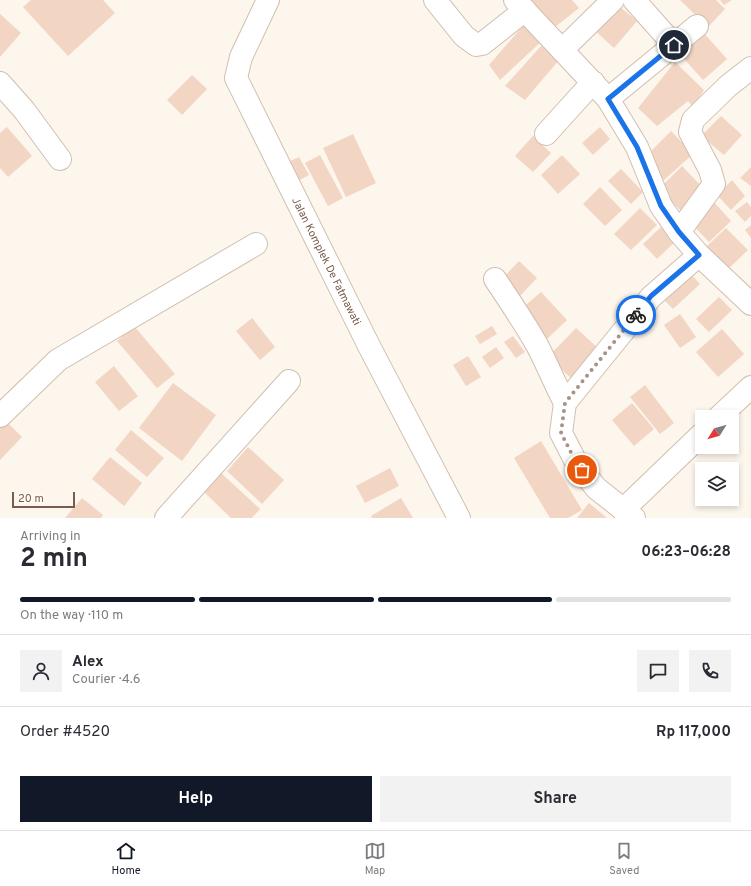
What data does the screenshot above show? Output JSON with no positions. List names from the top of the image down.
{
  "streets": {
    "street": ["Jalan Komplek De Fatmawati"]
  },
  "scale_bar": "20 m",
  "north": "bottom left",
  "page": {
    "scale": "20 m",
    "heading": ["2 min", "Arriving in", "06:23–06:28"],
    "panel": [
      "Alex",
      "Courier · 4.6",
      "Order #4520",
      "Rp 117,000"
    ],
    "bar": "On the way · 110 m",
    "buttons": ["Help", "Share"],
    "tabs": ["Home", "Map", "Saved"]
  }
}
